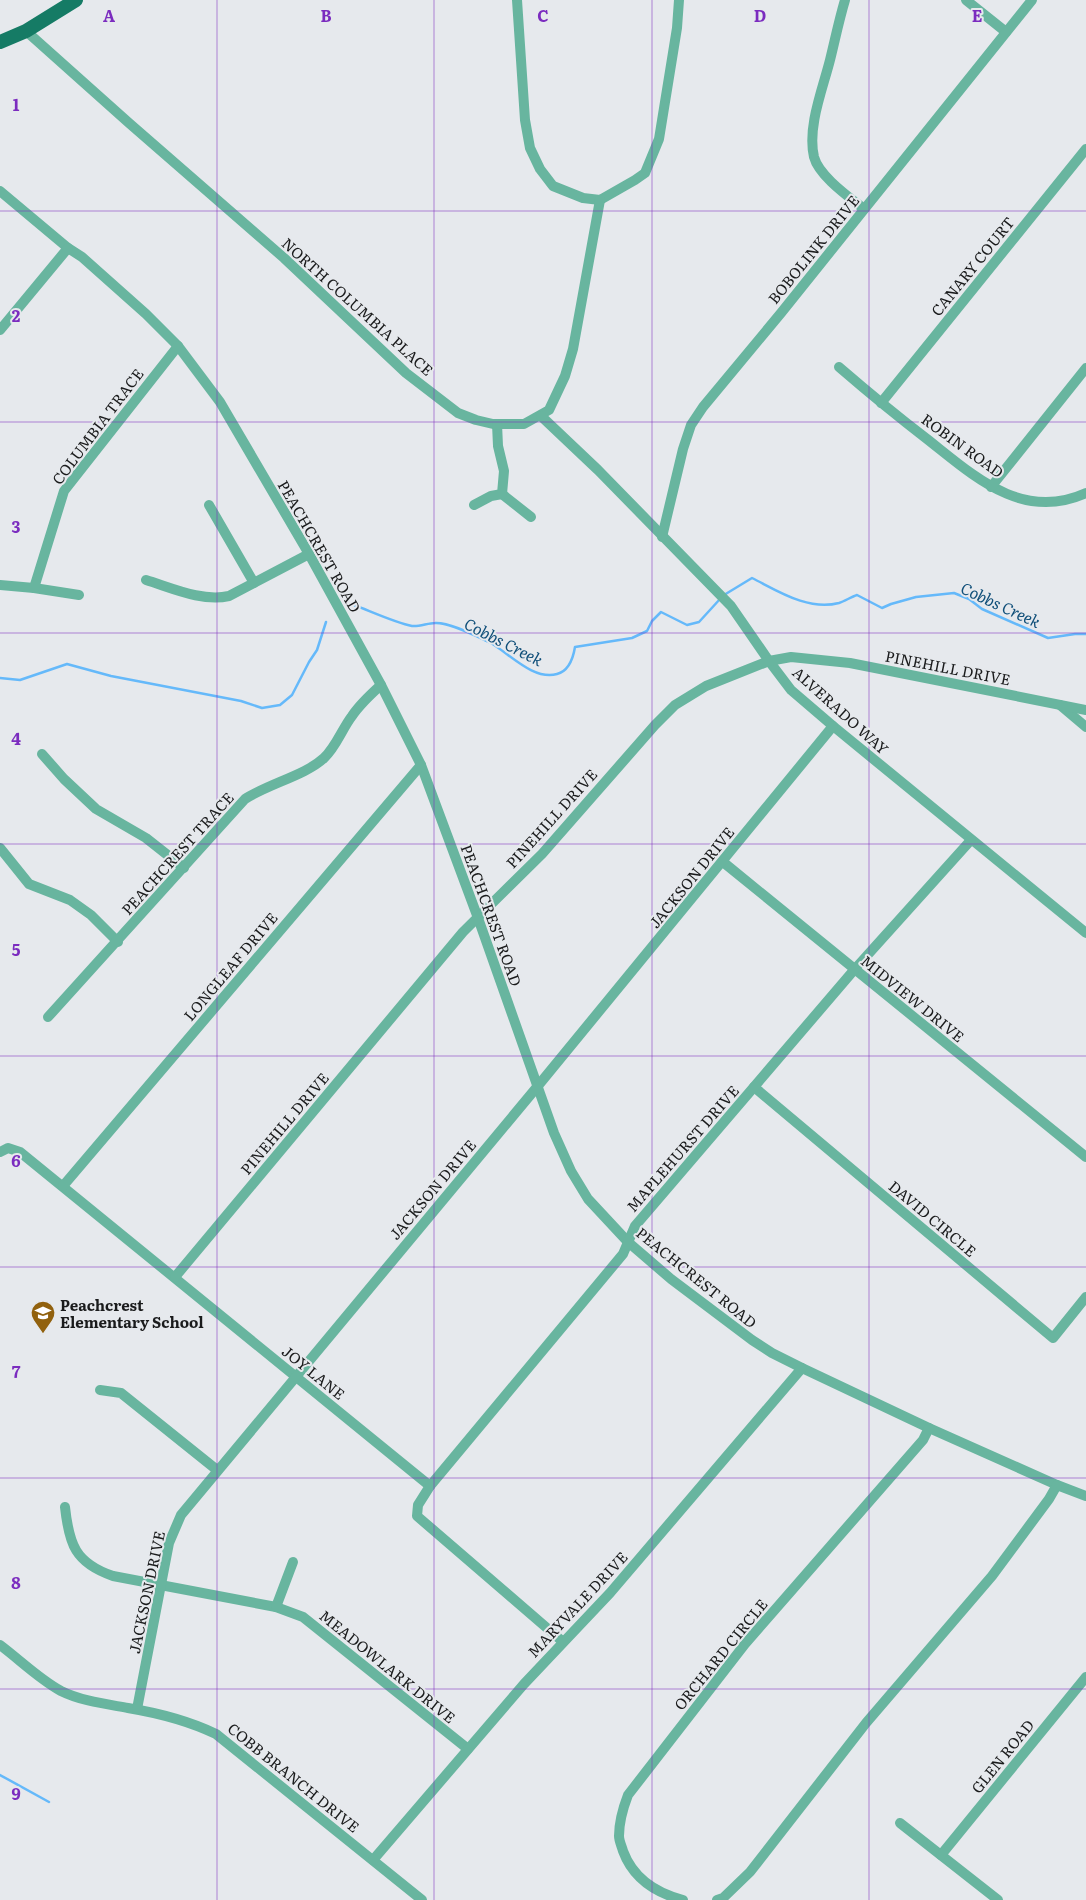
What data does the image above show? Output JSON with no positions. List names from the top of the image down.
{
  "streets": {
    "street": [
      "BOBOLINK DRIVE",
      "CANARY COURT",
      "NORTH COLUMBIA PLACE",
      "COLUMBIA TRACE",
      "ROBIN ROAD",
      "PEACHCREST ROAD",
      "PINEHILL DRIVE",
      "ALVERADO WAY",
      "PEACHCREST TRACE",
      "JACKSON DRIVE",
      "LONGLEAF DRIVE",
      "MIDVIEW DRIVE",
      "MAPLEHURST DRIVE",
      "DAVID CIRCLE",
      "JOY LANE",
      "MARYVALE DRIVE",
      "ORCHARD CIRCLE",
      "MEADOWLARK DRIVE",
      "GLEN ROAD",
      "COBB BRANCH DRIVE"
    ]
  },
  "crossings": [
    ["BOBOLINK DRIVE", "ALVERADO WAY"],
    ["CANARY COURT", "ROBIN ROAD"],
    ["NORTH COLUMBIA PLACE", "ALVERADO WAY"],
    ["COLUMBIA TRACE", "PEACHCREST ROAD"],
    ["PEACHCREST ROAD", "PINEHILL DRIVE"],
    ["PEACHCREST ROAD", "PEACHCREST TRACE"],
    ["PEACHCREST ROAD", "JACKSON DRIVE"],
    ["PEACHCREST ROAD", "LONGLEAF DRIVE"],
    ["PEACHCREST ROAD", "MAPLEHURST DRIVE"],
    ["PEACHCREST ROAD", "MARYVALE DRIVE"],
    ["PEACHCREST ROAD", "ORCHARD CIRCLE"],
    ["PINEHILL DRIVE", "ALVERADO WAY"],
    ["PINEHILL DRIVE", "JOY LANE"],
    ["ALVERADO WAY", "JACKSON DRIVE"],
    ["ALVERADO WAY", "MAPLEHURST DRIVE"],
    ["JACKSON DRIVE", "MIDVIEW DRIVE"],
    ["JACKSON DRIVE", "JOY LANE"],
    ["JACKSON DRIVE", "MEADOWLARK DRIVE"],
    ["JACKSON DRIVE", "COBB BRANCH DRIVE"],
    ["LONGLEAF DRIVE", "JOY LANE"],
    ["MIDVIEW DRIVE", "MAPLEHURST DRIVE"],
    ["MAPLEHURST DRIVE", "DAVID CIRCLE"],
    ["MAPLEHURST DRIVE", "JOY LANE"],
    ["MARYVALE DRIVE", "MEADOWLARK DRIVE"],
    ["MARYVALE DRIVE", "COBB BRANCH DRIVE"]
  ],
  "water": ["Cobbs Creek"],
  "places": {
    "school or university": ["Peachcrest Elementary School"]
  },
  "grid": {
    "columns": [
      "A",
      "B",
      "C",
      "D",
      "E"
    ],
    "rows": [
      "1",
      "2",
      "3",
      "4",
      "5",
      "6",
      "7",
      "8",
      "9"
    ]
  }
}
